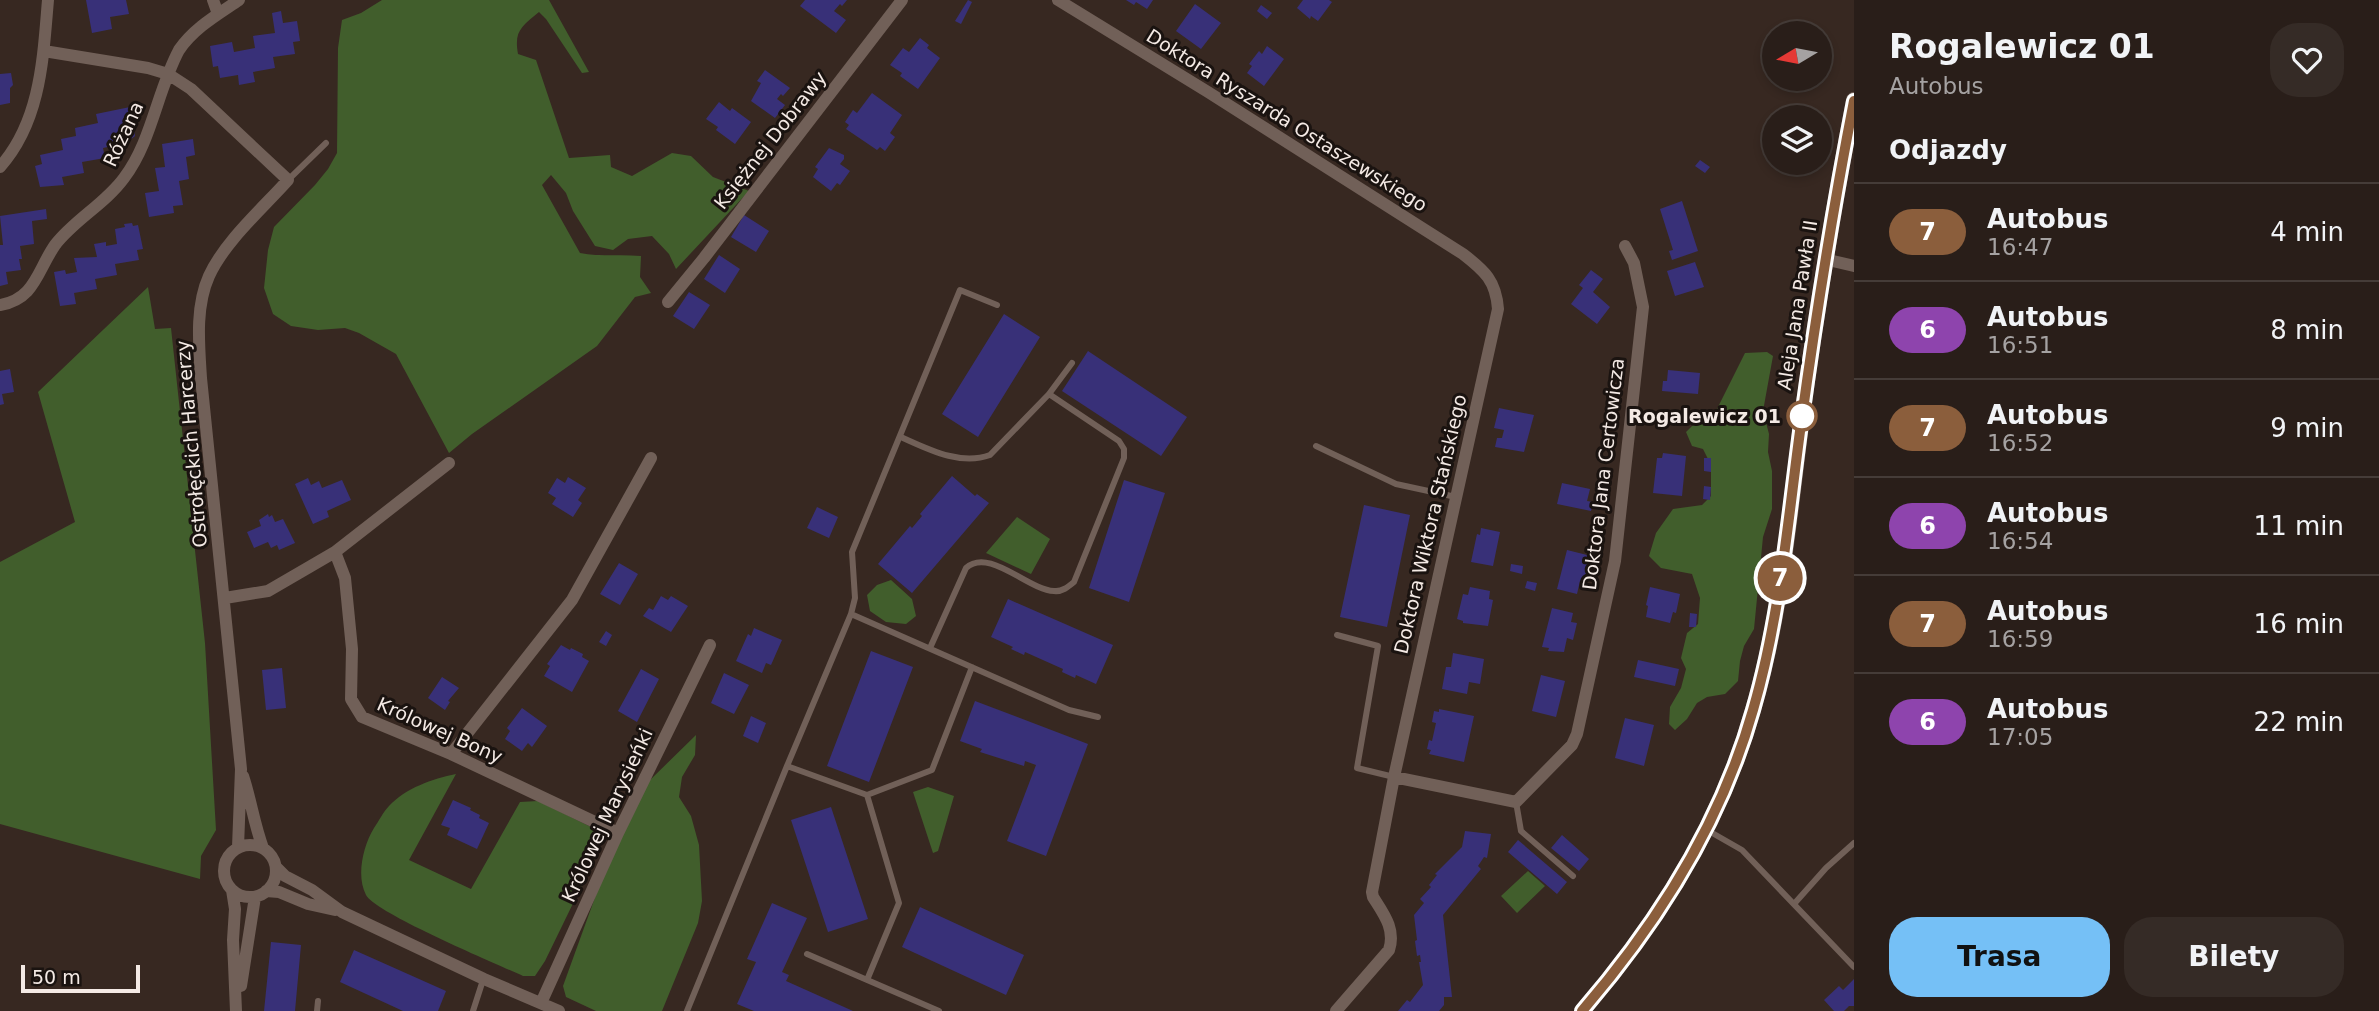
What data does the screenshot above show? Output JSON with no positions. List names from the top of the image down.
{
  "streets": {
    "street": [
      "Doktora Ryszarda Ostaszewskiego",
      "Różana",
      "Księżnej Dobrawy",
      "Aleja Jana Pawła II",
      "Ostrołęckich Harcerzy",
      "Doktora Jana Certowicza",
      "Doktora Wiktora Stańskiego",
      "Królowej Bony",
      "Królowej Marysieńki"
    ]
  },
  "crossings": [
    ["Doktora Ryszarda Ostaszewskiego", "Doktora Wiktora Stańskiego"],
    ["Królowej Bony", "Królowej Marysieńki"]
  ],
  "places": ["Rogalewicz 01"],
  "lines": ["bus line 7"],
  "scale_bar": "50 m",
  "north": "left",
  "page": {
    "on_map": "7",
    "heading": [
      ["Rogalewicz 01", "Autobus"],
      "Odjazdy"
    ],
    "list": [
      {
        "mark": "7",
        "name": "Autobus",
        "note": "16:47",
        "value": "4 min"
      },
      {
        "mark": "6",
        "name": "Autobus",
        "note": "16:51",
        "value": "8 min"
      },
      {
        "mark": "7",
        "name": "Autobus",
        "note": "16:52",
        "value": "9 min"
      },
      {
        "mark": "6",
        "name": "Autobus",
        "note": "16:54",
        "value": "11 min"
      },
      {
        "mark": "7",
        "name": "Autobus",
        "note": "16:59",
        "value": "16 min"
      },
      {
        "mark": "6",
        "name": "Autobus",
        "note": "17:05",
        "value": "22 min"
      }
    ],
    "buttons": ["Trasa", "Bilety"],
    "scale": "50 m"
  }
}
